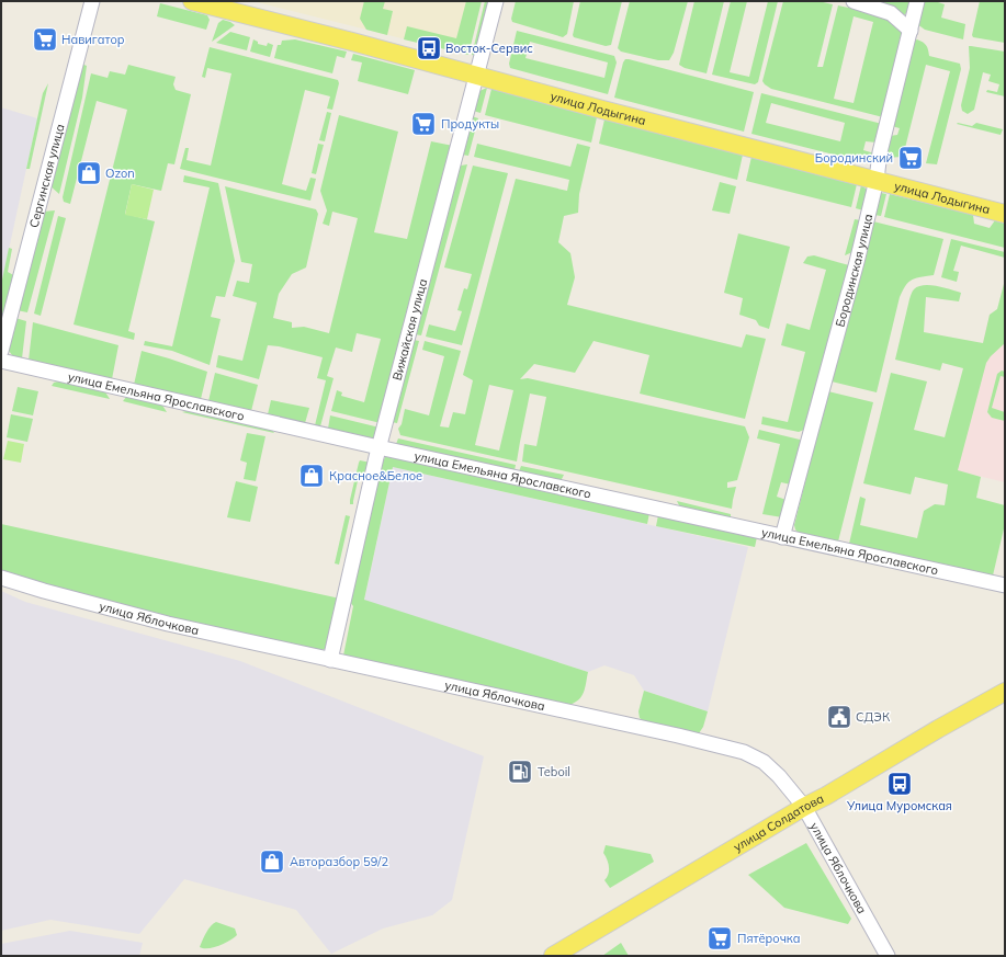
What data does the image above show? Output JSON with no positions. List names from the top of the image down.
{
  "streets": {
    "main road": ["улица Лодыгина", "улица Солдатова"],
    "street": [
      "Сергинская улица",
      "Бородинская улица",
      "Вижайская улица",
      "улица Емельяна Ярославского",
      "улица Яблочкова"
    ]
  },
  "crossings": [
    ["улица Лодыгина", "Бородинская улица"],
    ["улица Лодыгина", "Вижайская улица"],
    ["Бородинская улица", "улица Емельяна Ярославского"],
    ["Вижайская улица", "улица Емельяна Ярославского"],
    ["Вижайская улица", "улица Яблочкова"],
    ["улица Яблочкова", "улица Солдатова"]
  ],
  "places": {
    "supermarket": [
      "Навигатор",
      "Продукты",
      "Бородинский",
      "Пятёрочка"
    ],
    "bus stop": ["Восток-Сервис", "Улица Муромская"],
    "shop": ["Ozon", "Красное&Белое", "Авторазбор 59/2"],
    "public building": ["СДЭК"],
    "fuel station": ["Teboil"]
  }
}
